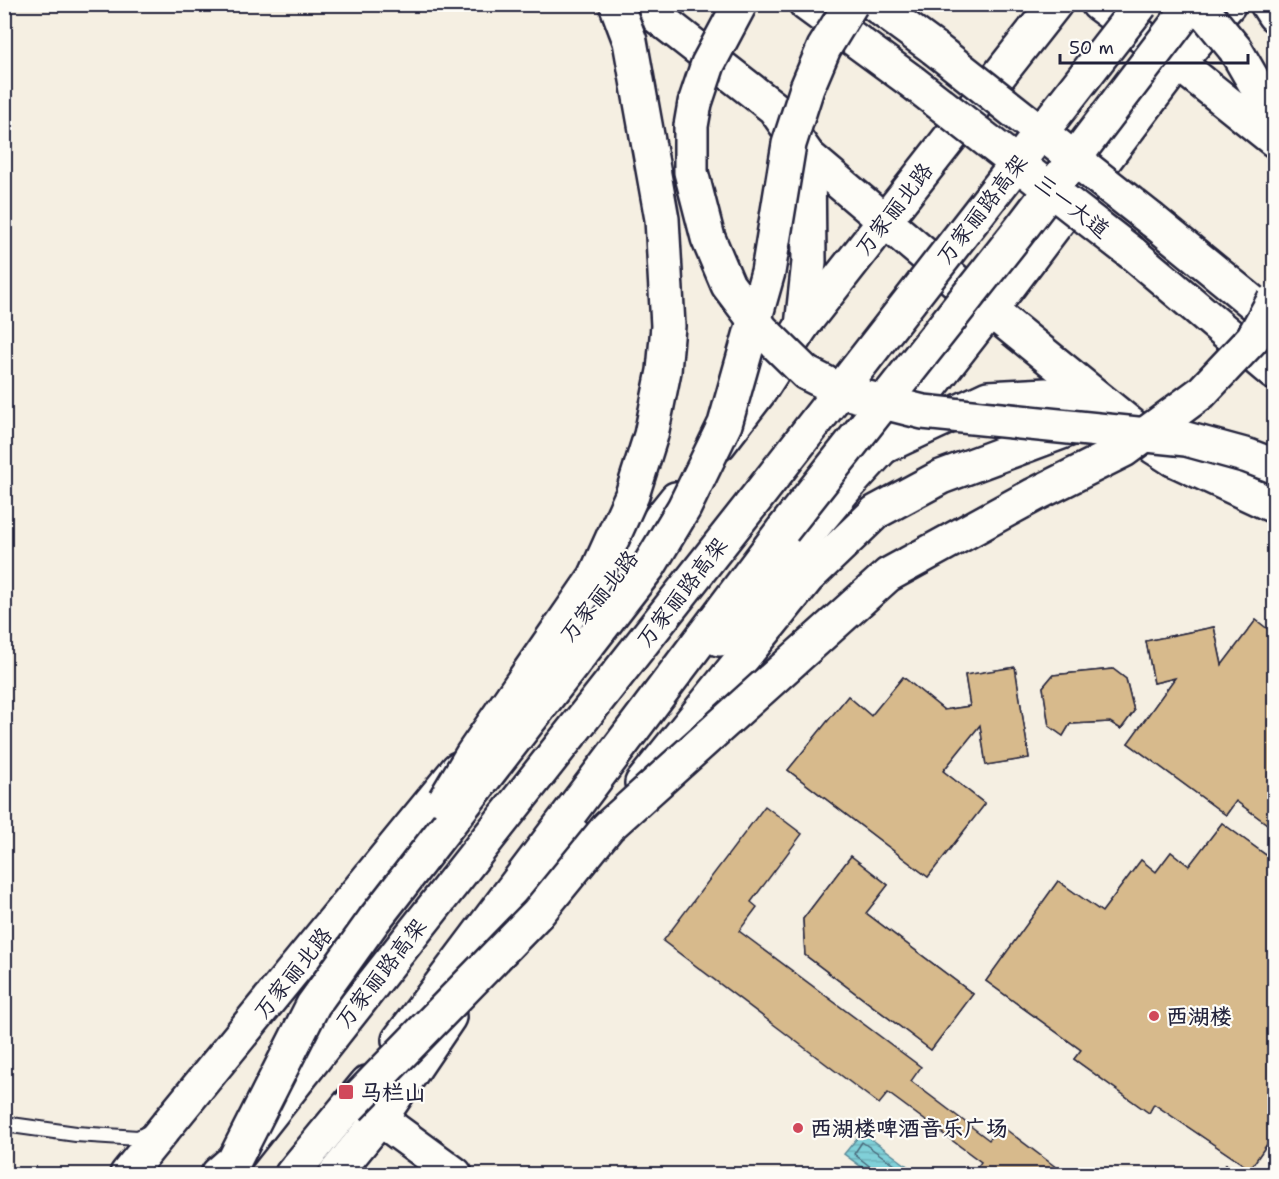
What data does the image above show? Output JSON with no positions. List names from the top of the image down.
{
  "streets": {
    "main road": ["三一大道", "万家丽北路", "万家丽路高架"]
  },
  "places": {
    "other": ["西湖楼", "西湖楼啤酒音乐广场"],
    "transit": ["马栏山"]
  },
  "scale_bar": "50 m"
}
